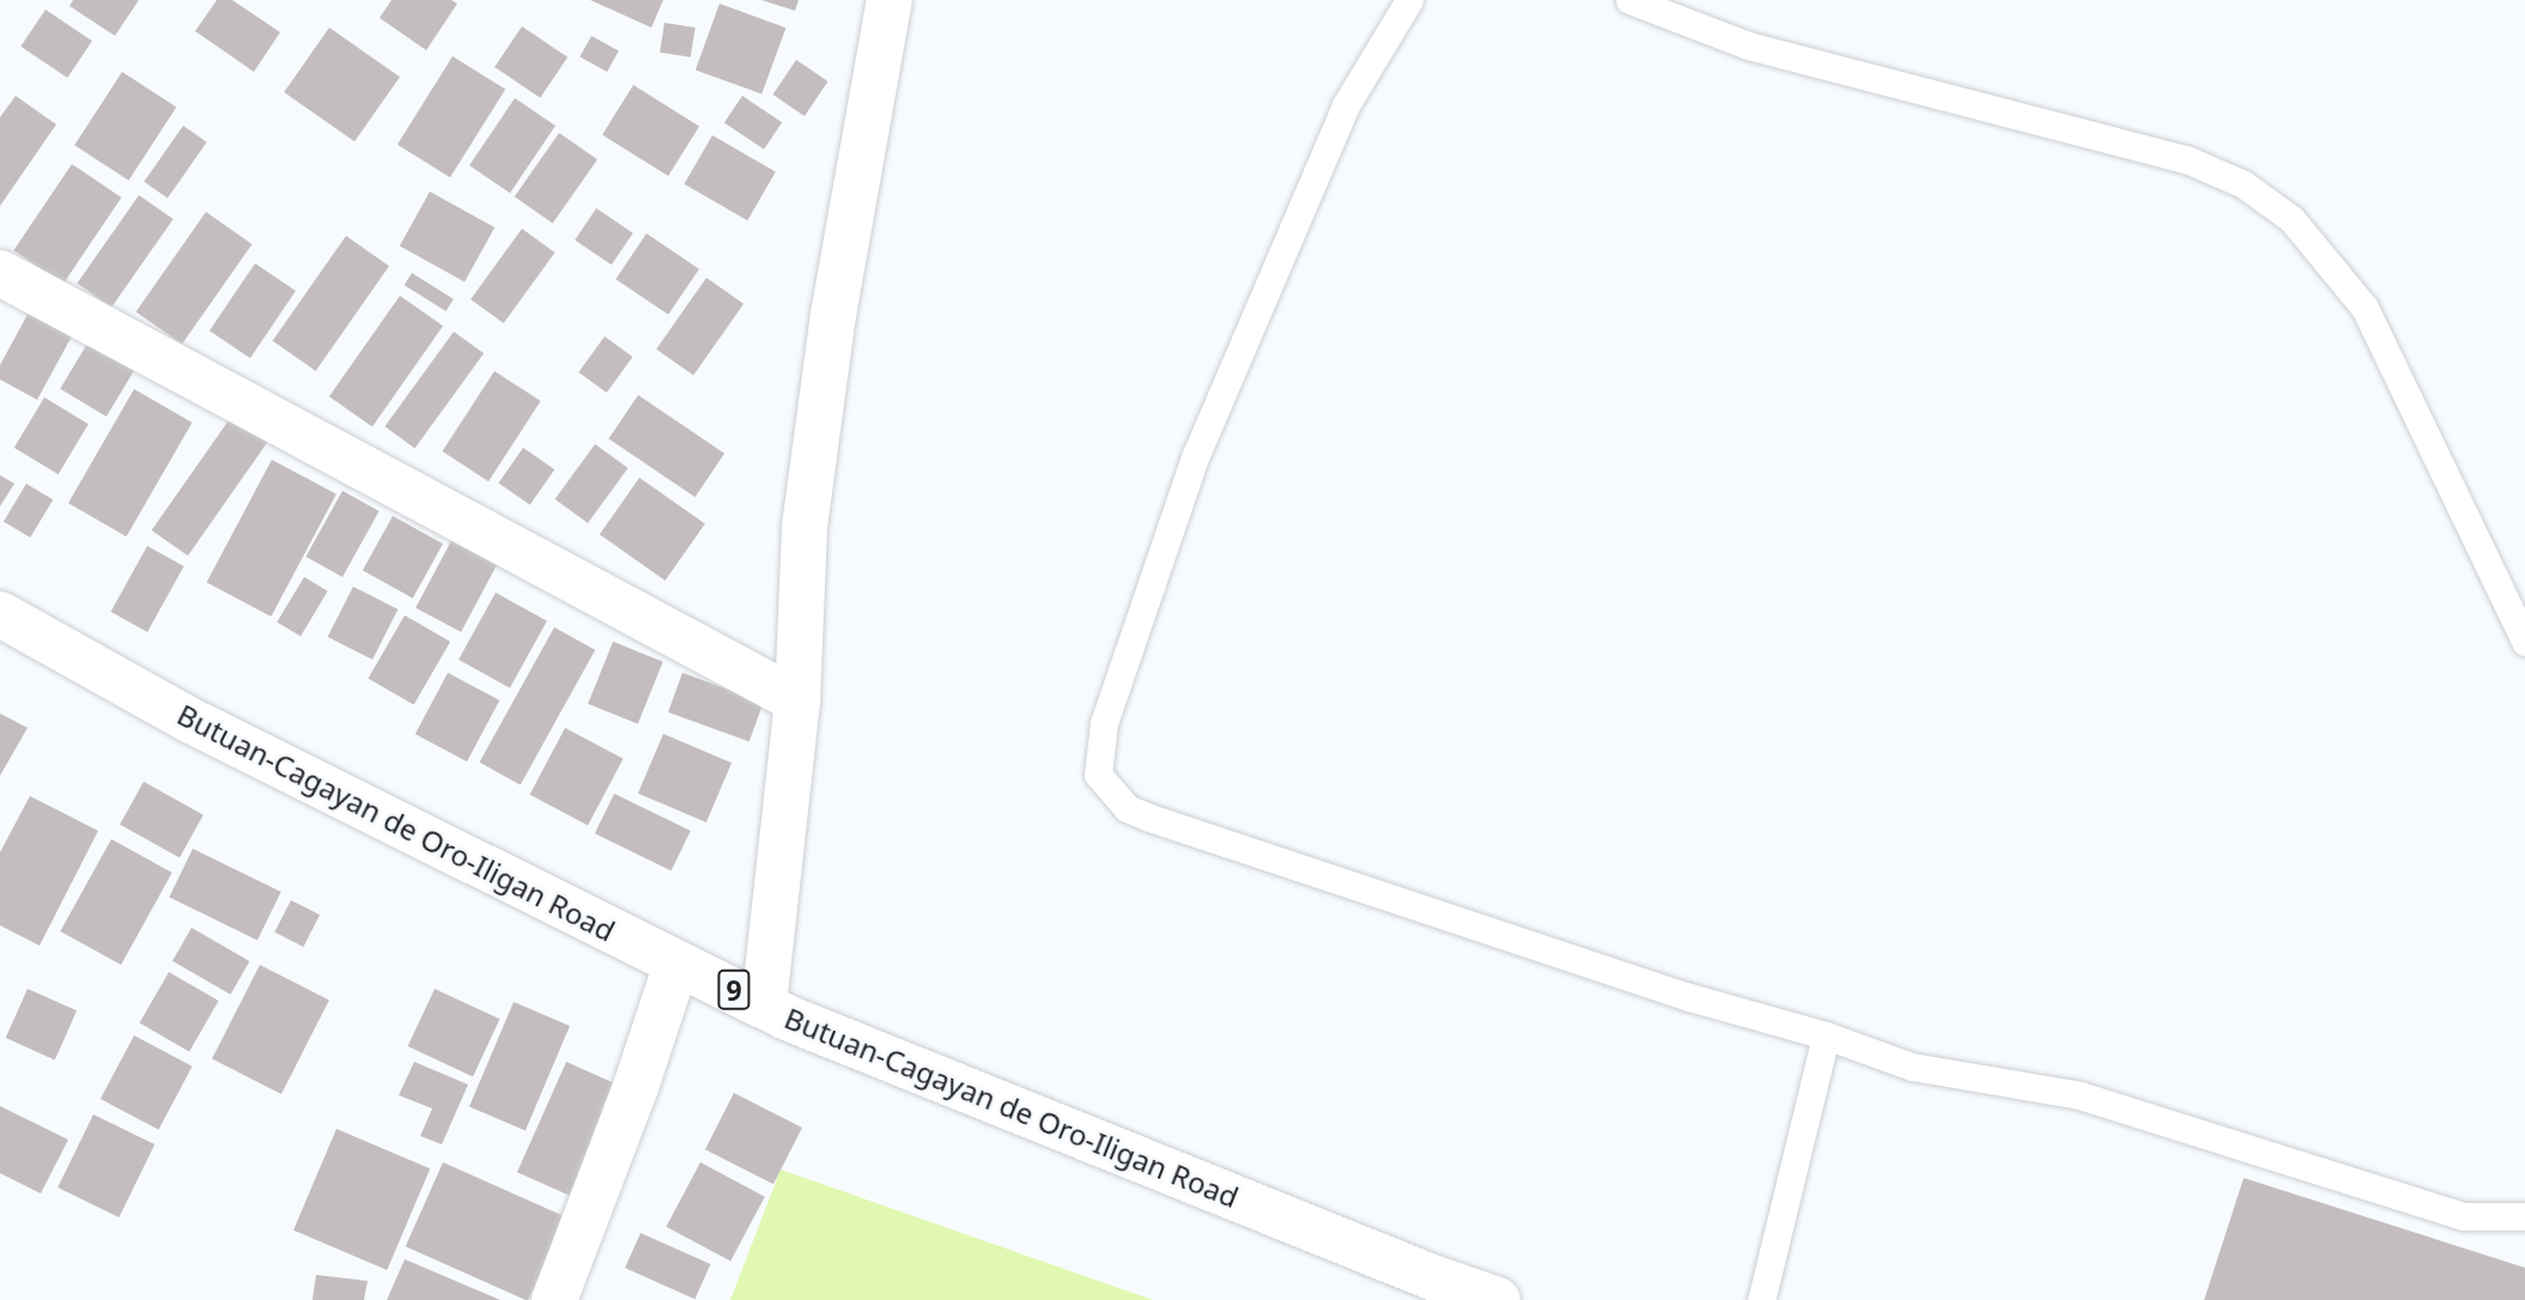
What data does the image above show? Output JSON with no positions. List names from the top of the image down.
{
  "streets": {
    "main road": ["Butuan-Cagayan de Oro-Iligan Road", "9"]
  }
}
